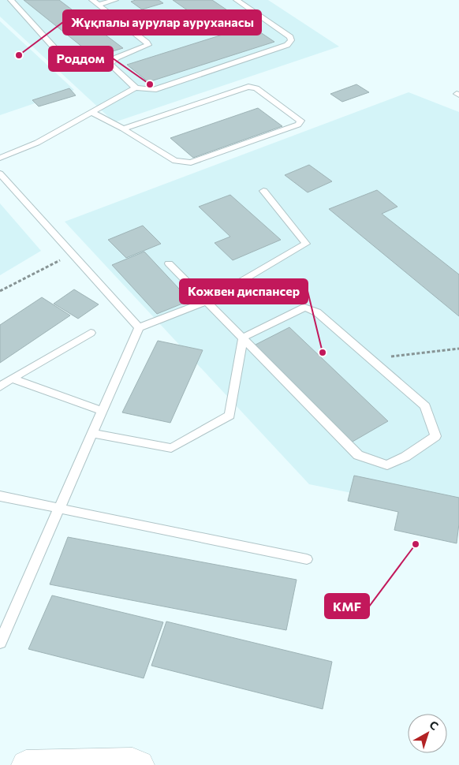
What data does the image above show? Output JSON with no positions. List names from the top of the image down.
{
  "places": [
    "Жұқпалы аурулар ауруханасы",
    "Роддом",
    "Кожвен диспансер",
    "KMF"
  ],
  "north": "top right"
}
